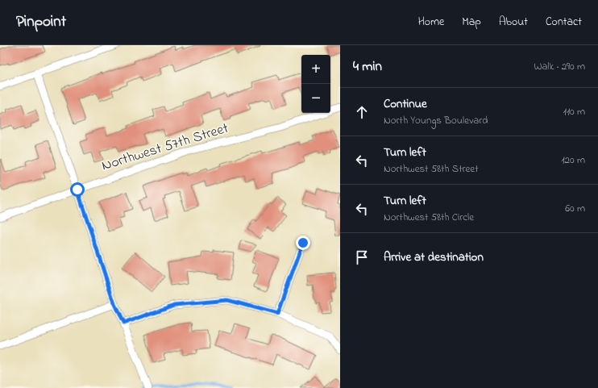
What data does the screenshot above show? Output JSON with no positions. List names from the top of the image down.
{
  "streets": {
    "street": ["Northwest 57th Street"]
  },
  "page": {
    "header": "Pinpoint",
    "nav": [
      "Home",
      "Map",
      "About",
      "Contact"
    ],
    "heading": ["4 min", "Walk · 290 m"],
    "map_buttons": ["+", "−"],
    "list": [
      ["Continue", "North Youngs Boulevard", "110 m"],
      ["Turn left", "Northwest 58th Street", "120 m"],
      ["Turn left", "Northwest 58th Circle", "60 m"],
      "Arrive at destination"
    ]
  }
}
